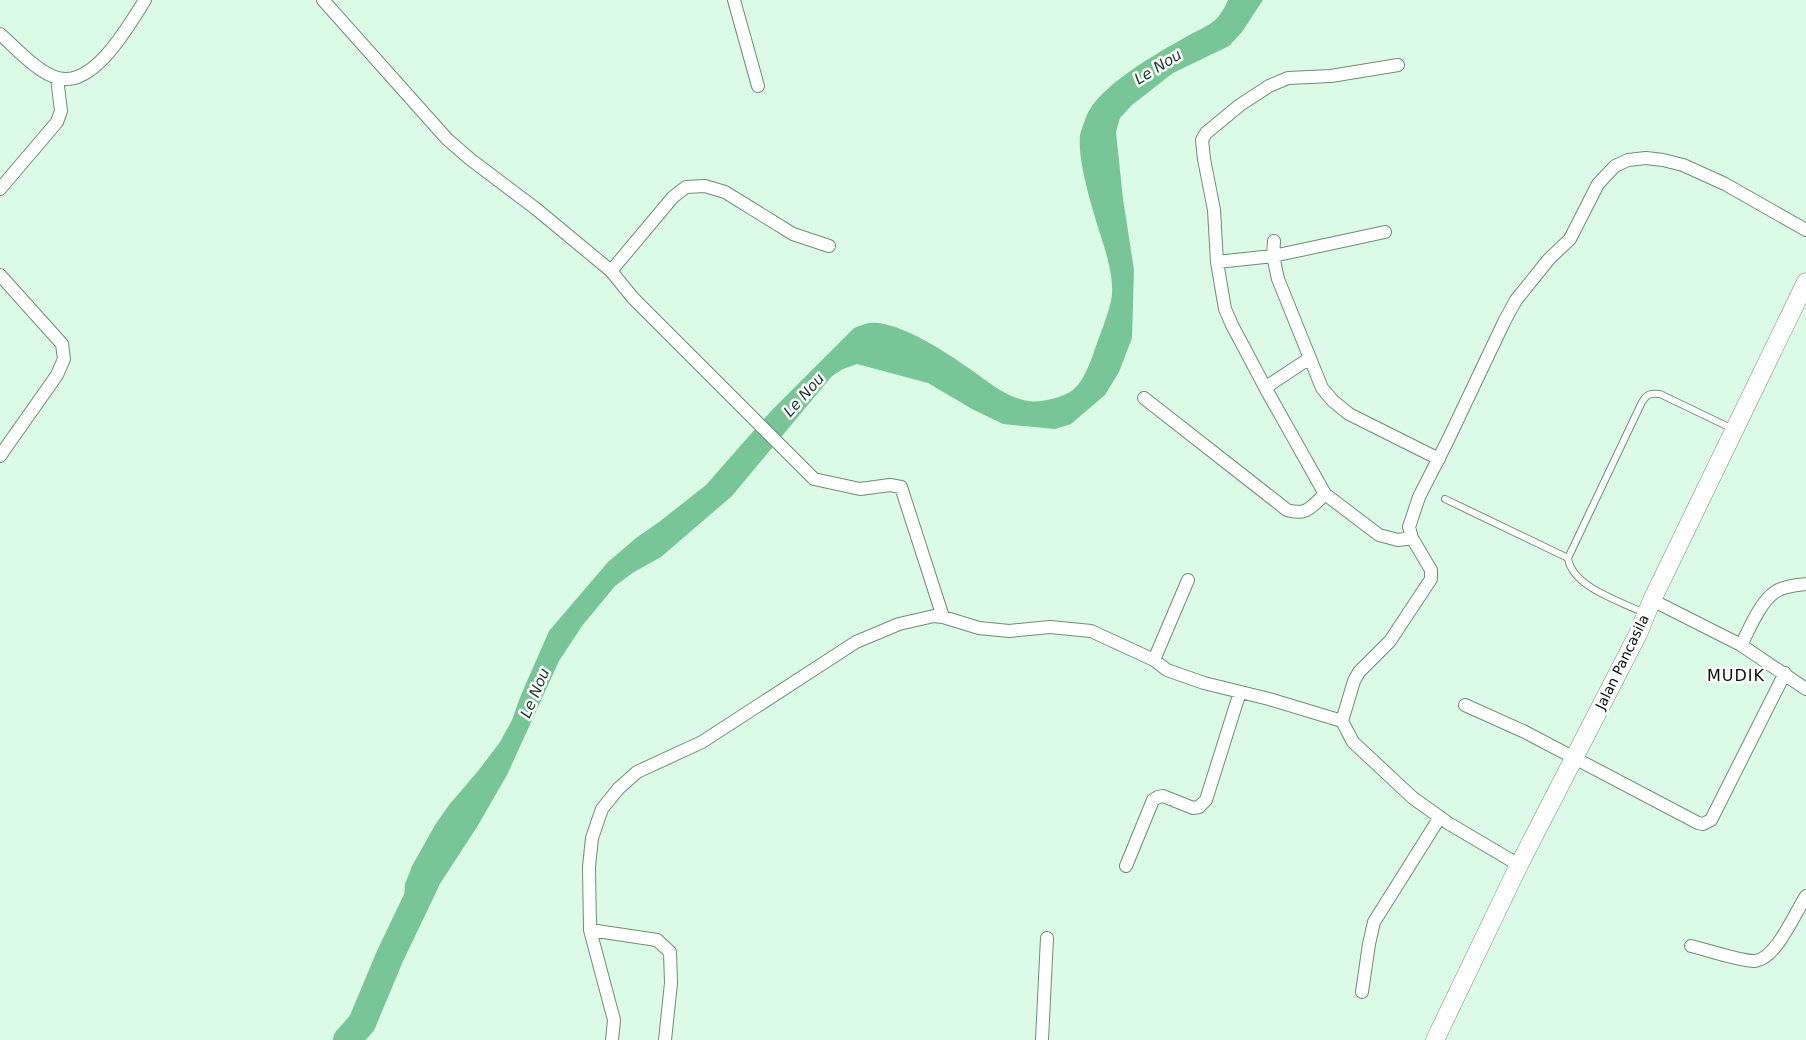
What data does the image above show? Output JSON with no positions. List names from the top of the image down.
{
  "streets": {
    "street": ["Jalan Pancasila"]
  },
  "districts": ["MUDIK"],
  "water": ["Le Nou"]
}
